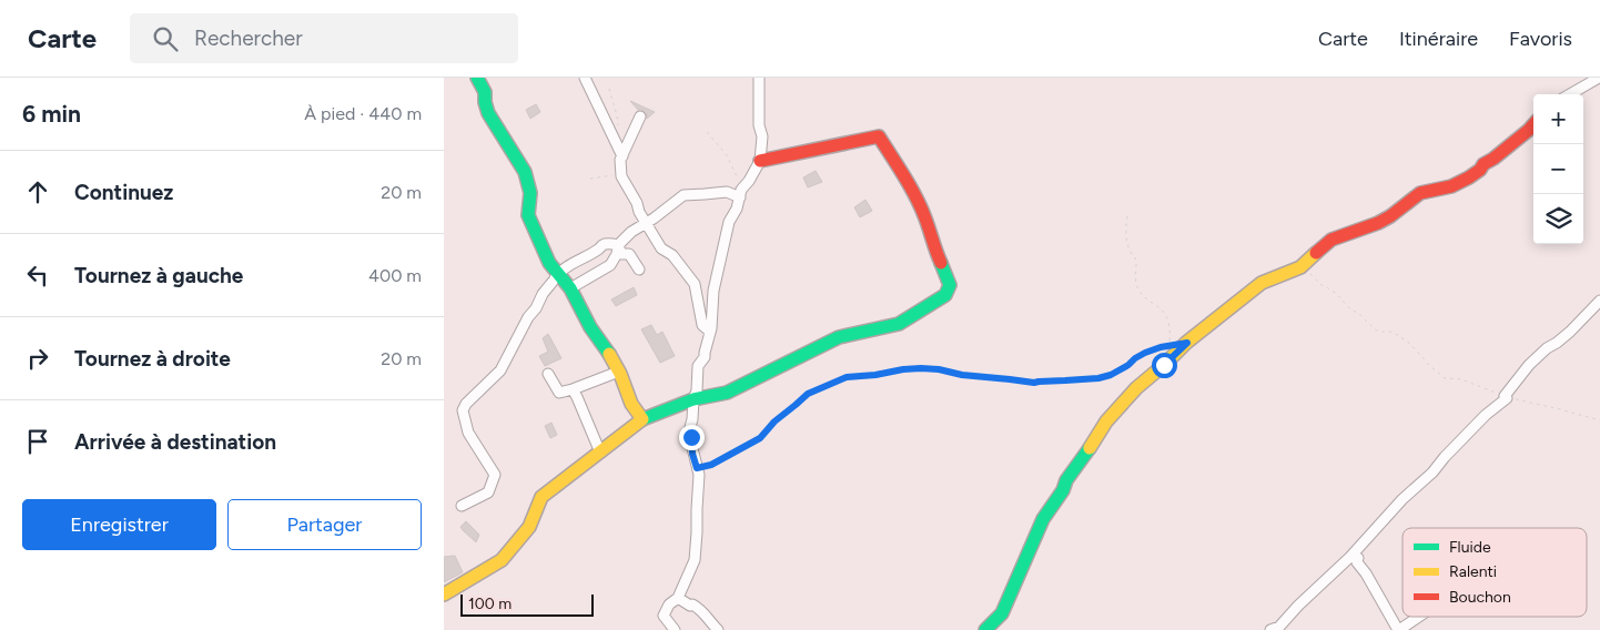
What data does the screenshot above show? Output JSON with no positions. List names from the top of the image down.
{
  "legend": ["Fluide", "Ralenti", "Bouchon"],
  "scale_bar": "100 m",
  "page": {
    "header": "Carte",
    "search": "Rechercher",
    "nav": ["Carte", "Itinéraire", "Favoris"],
    "heading": ["6 min", "À pied · 440 m"],
    "map_buttons": ["+", "−"],
    "list": [
      ["Continuez", "20 m"],
      ["Tournez à gauche", "400 m"],
      ["Tournez à droite", "20 m"],
      "Arrivée à destination"
    ],
    "buttons": ["Enregistrer", "Partager"],
    "scale": "100 m"
  }
}
